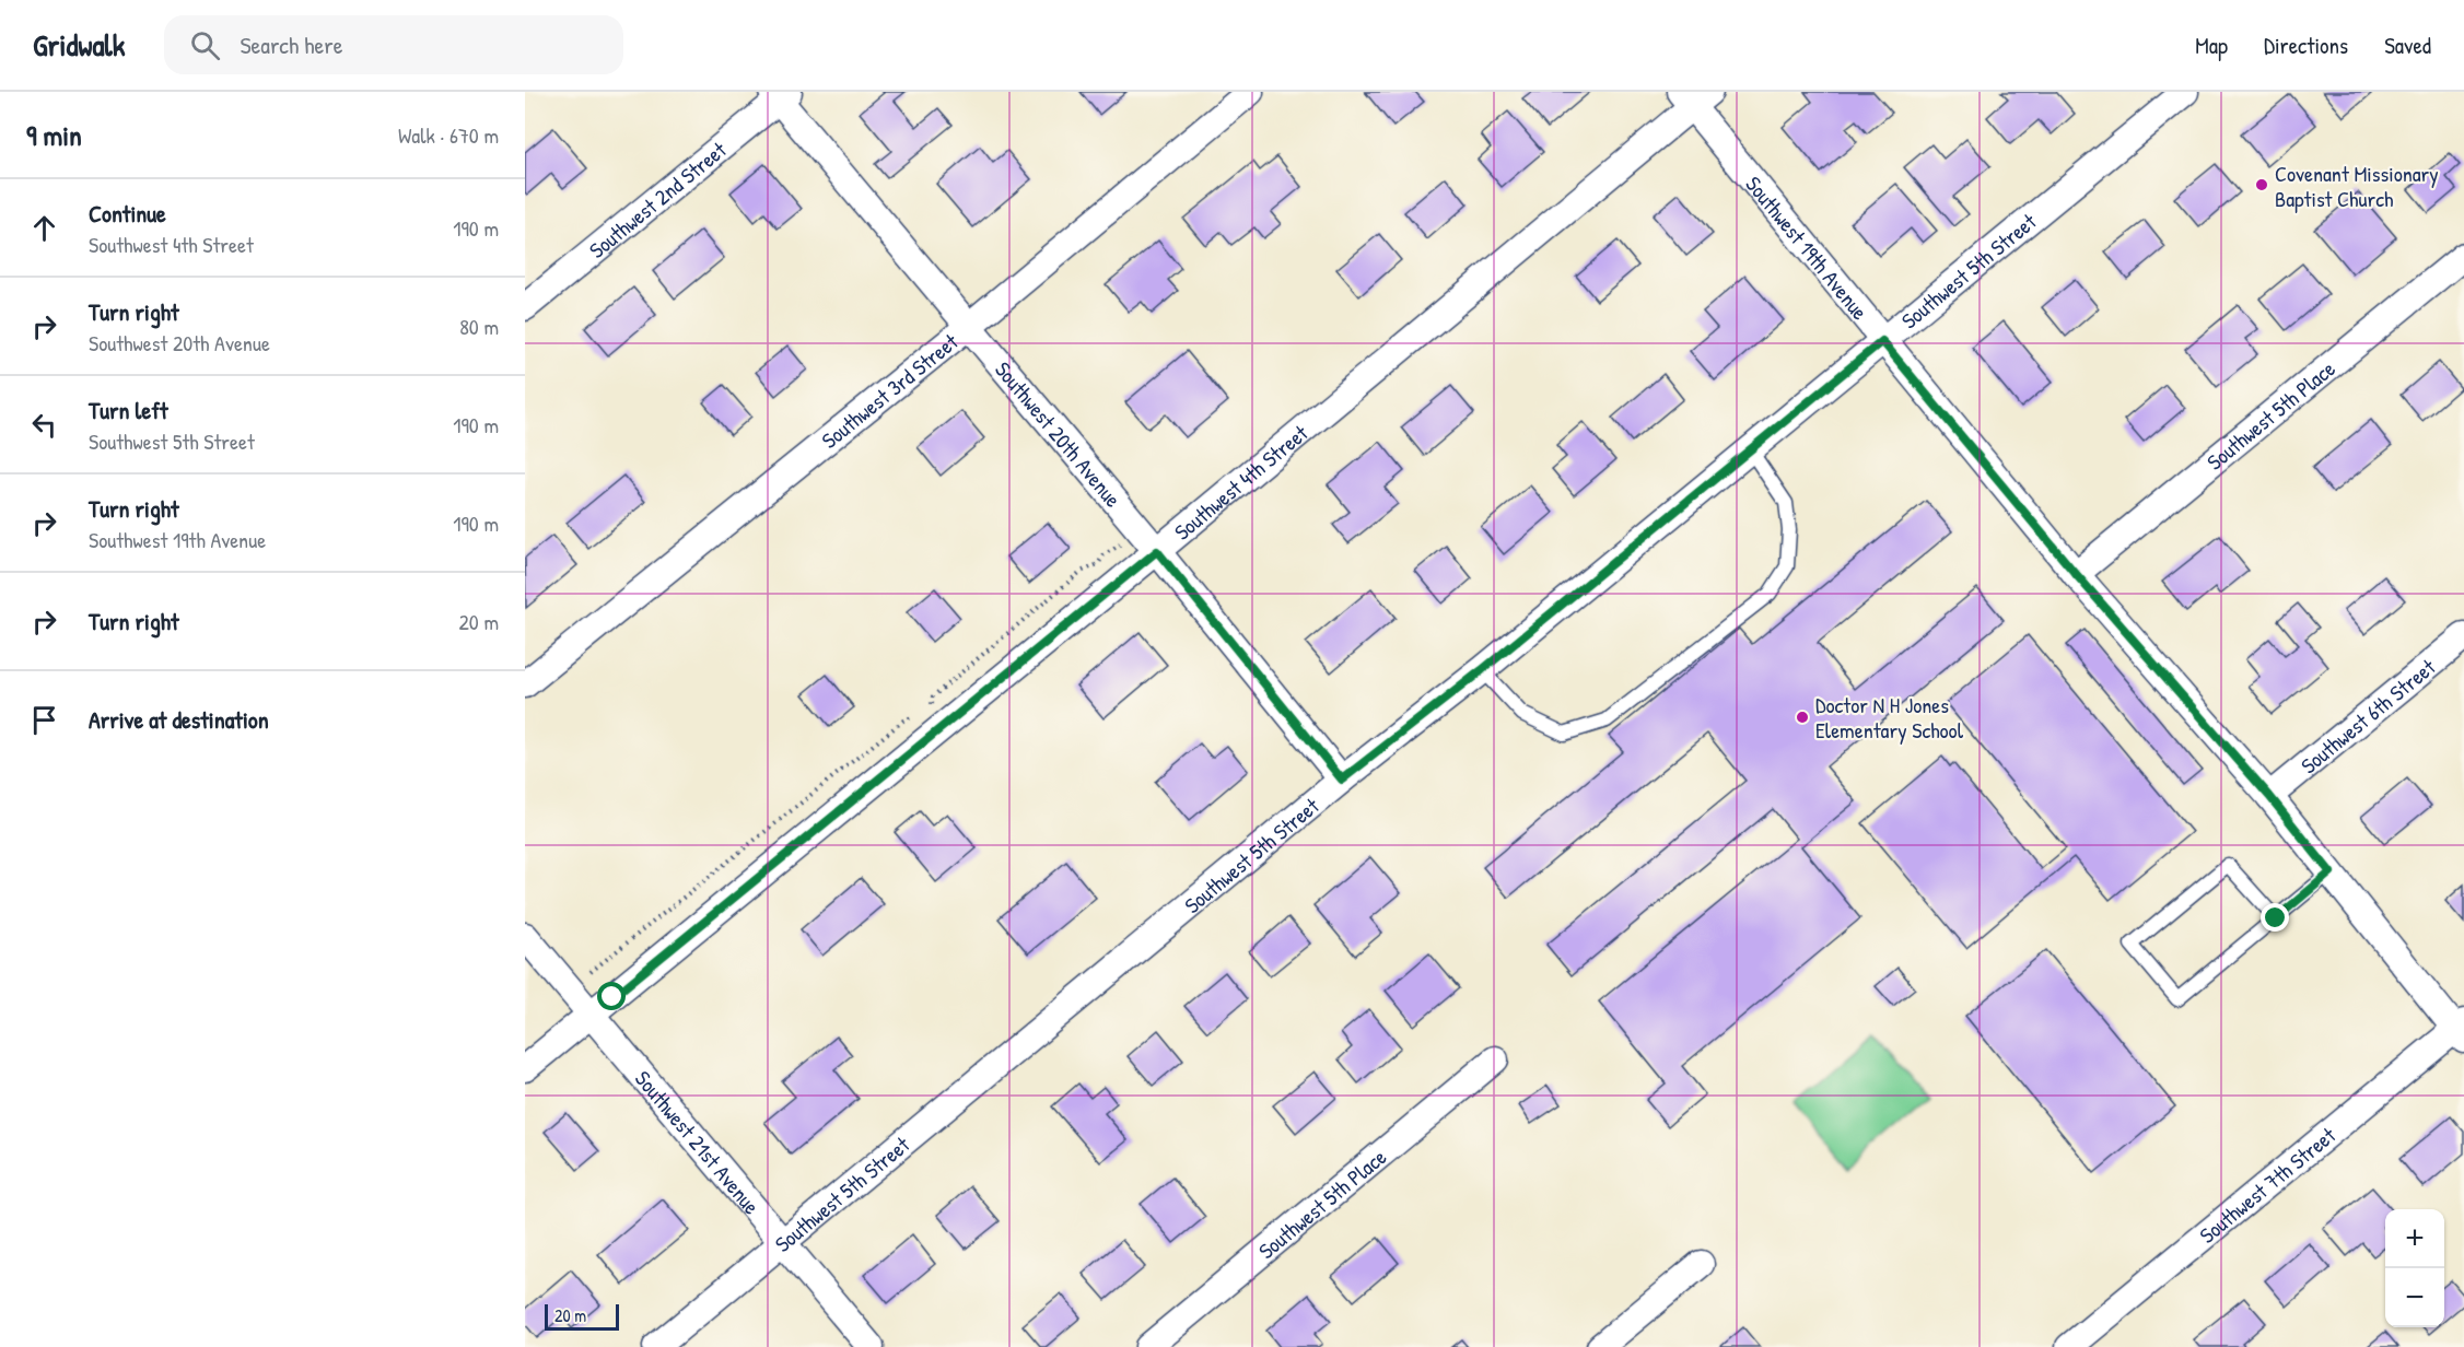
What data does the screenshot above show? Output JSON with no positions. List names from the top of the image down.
{
  "streets": {
    "street": [
      "Southwest 2nd Street",
      "Southwest 19th Avenue",
      "Southwest 5th Street",
      "Southwest 3rd Street",
      "Southwest 5th Place",
      "Southwest 20th Avenue",
      "Southwest 4th Street",
      "Southwest 6th Street",
      "Southwest 21st Avenue",
      "Southwest 7th Street"
    ]
  },
  "crossings": [
    ["Southwest 2nd Street", "Southwest 20th Avenue"],
    ["Southwest 19th Avenue", "Southwest 5th Street"],
    ["Southwest 19th Avenue", "Southwest 5th Place"],
    ["Southwest 19th Avenue", "Southwest 4th Street"],
    ["Southwest 19th Avenue", "Southwest 6th Street"],
    ["Southwest 19th Avenue", "Southwest 7th Street"],
    ["Southwest 5th Street", "Southwest 20th Avenue"],
    ["Southwest 5th Street", "Southwest 21st Avenue"],
    ["Southwest 3rd Street", "Southwest 20th Avenue"],
    ["Southwest 20th Avenue", "Southwest 4th Street"],
    ["Southwest 4th Street", "Southwest 21st Avenue"]
  ],
  "places": ["Covenant Missionary Baptist Church", "Doctor N H Jones Elementary School"],
  "scale_bar": "20 m",
  "page": {
    "header": "Gridwalk",
    "search": "Search here",
    "nav": ["Map", "Directions", "Saved"],
    "heading": ["9 min", "Walk · 670 m"],
    "list": [
      ["Continue", "Southwest 4th Street", "190 m"],
      ["Turn right", "Southwest 20th Avenue", "80 m"],
      ["Turn left", "Southwest 5th Street", "190 m"],
      ["Turn right", "Southwest 19th Avenue", "190 m"],
      ["Turn right", "20 m"],
      "Arrive at destination"
    ],
    "map_buttons": ["+", "−"],
    "scale": "20 m"
  }
}
